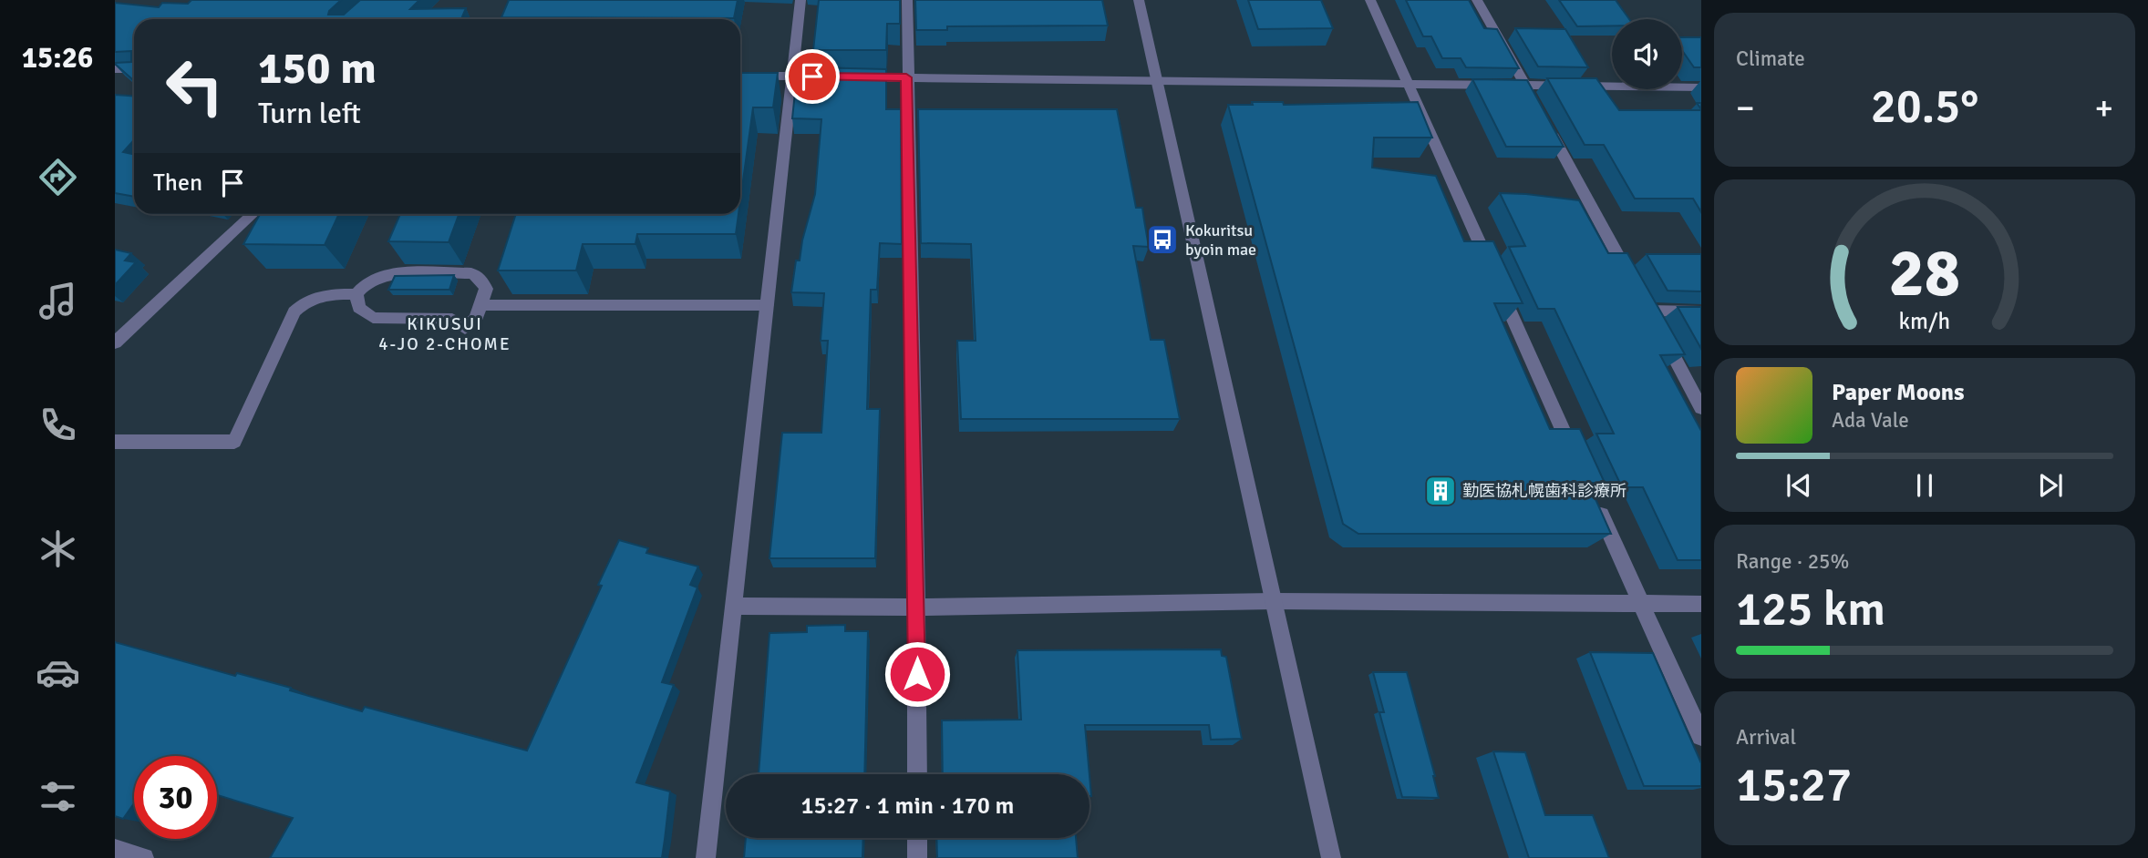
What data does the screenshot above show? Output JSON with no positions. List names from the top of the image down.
{
  "districts": ["KIKUSUI 4-JO 2-CHOME"],
  "places": {
    "bus stop": ["Kokuritsu byoin mae"],
    "building": ["勤医協札幌歯科診療所"]
  },
  "page": {
    "tabs": "15:26",
    "tile": [
      "Climate",
      ["Range · 25%", "125 km"],
      ["Arrival", "15:27"]
    ],
    "turn": ["150 m", "Turn left"],
    "heat": ["−", "20.5°", "+"],
    "then": "Then",
    "song": ["Paper Moons", "Ada Vale"],
    "limit": "30",
    "trip": "15:27 · 1 min · 170 m",
    "gauge": ["28", "km/h"]
  }
}
